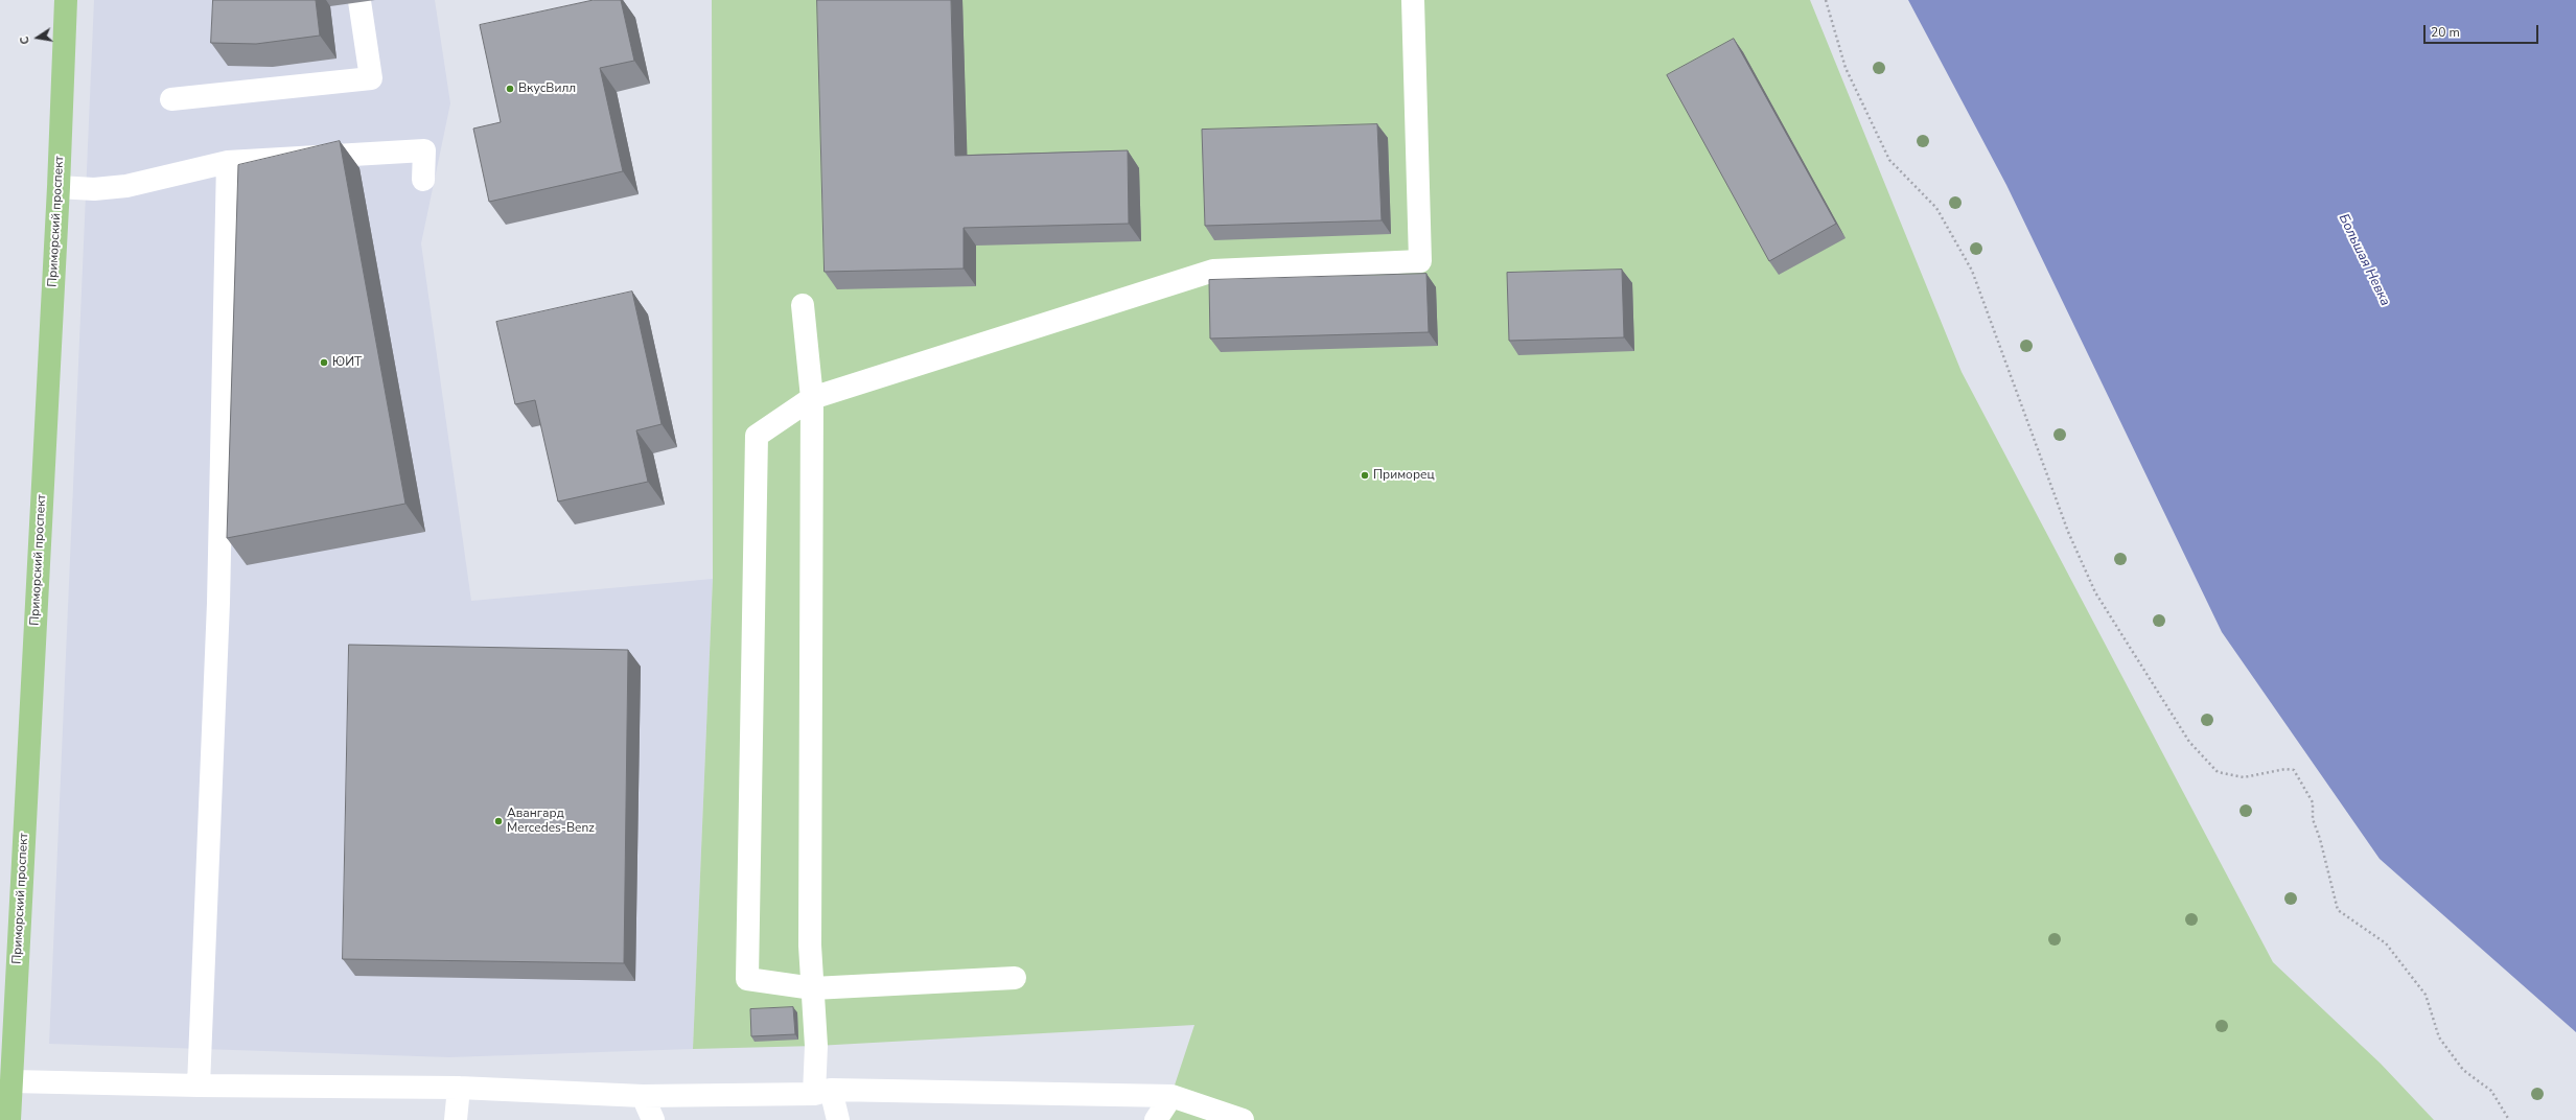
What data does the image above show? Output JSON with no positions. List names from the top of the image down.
{
  "streets": {
    "main road": ["Приморский проспект"]
  },
  "water": ["Большая Невка"],
  "places": [
    "ВкусВилл",
    "ЮИТ",
    "Приморец",
    "Авангард Mercedes-Benz"
  ],
  "scale_bar": "20 m",
  "north": "left"
}
